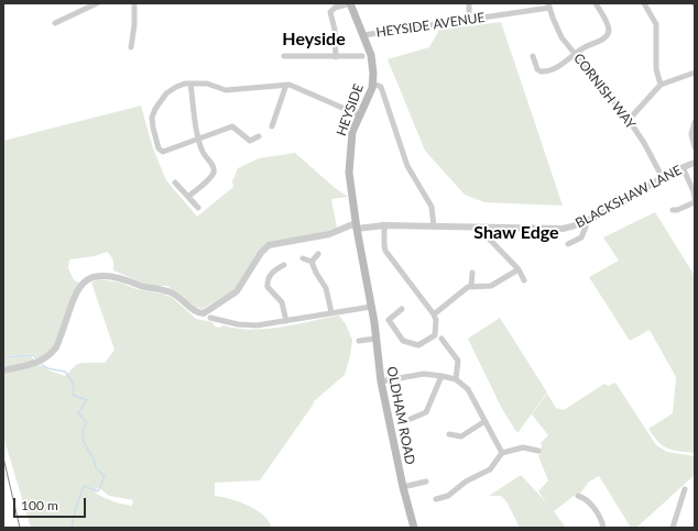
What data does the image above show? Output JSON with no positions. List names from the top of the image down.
{
  "streets": {
    "main road": ["HEYSIDE", "OLDHAM ROAD"],
    "street": ["HEYSIDE AVENUE", "CORNISH WAY", "BLACKSHAW LANE"]
  },
  "crossings": [
    ["HEYSIDE AVENUE", "CORNISH WAY"],
    ["HEYSIDE AVENUE", "HEYSIDE"],
    ["CORNISH WAY", "BLACKSHAW LANE"],
    ["HEYSIDE", "OLDHAM ROAD"]
  ],
  "districts": ["Heyside", "Shaw Edge"],
  "scale_bar": "100 m"
}
